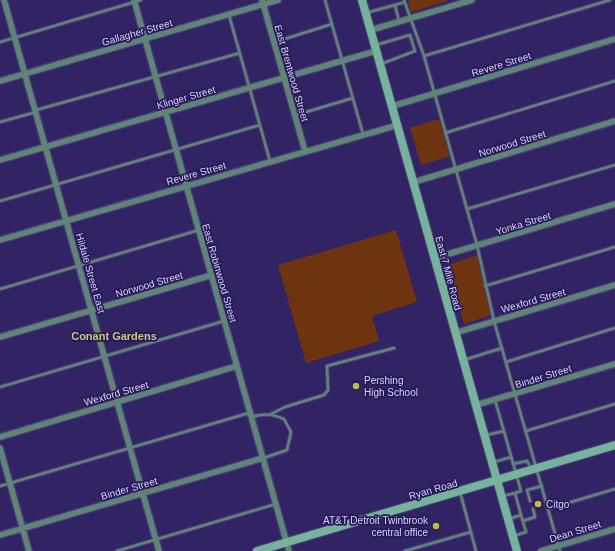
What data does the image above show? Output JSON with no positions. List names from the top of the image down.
{
  "streets": {
    "street": [
      "Gallagher Street",
      "Revere Street",
      "East Brentwood Street",
      "Klinger Street",
      "Norwood Street",
      "Yonka Street",
      "Hildale Street East",
      "East Robinwood Street",
      "East 7 Mile Road",
      "Wexford Street",
      "Binder Street",
      "Ryan Road",
      "Dean Street"
    ]
  },
  "crossings": [
    ["Gallagher Street", "East Brentwood Street"],
    ["Gallagher Street", "Hildale Street East"],
    ["Gallagher Street", "East Robinwood Street"],
    ["Revere Street", "East Brentwood Street"],
    ["Revere Street", "Hildale Street East"],
    ["Revere Street", "East Robinwood Street"],
    ["Revere Street", "East 7 Mile Road"],
    ["East Brentwood Street", "Klinger Street"],
    ["Klinger Street", "Hildale Street East"],
    ["Klinger Street", "East Robinwood Street"],
    ["Klinger Street", "East 7 Mile Road"],
    ["Norwood Street", "Hildale Street East"],
    ["Norwood Street", "East Robinwood Street"],
    ["Norwood Street", "East 7 Mile Road"],
    ["Yonka Street", "East 7 Mile Road"],
    ["Hildale Street East", "Wexford Street"],
    ["Hildale Street East", "Binder Street"],
    ["East Robinwood Street", "Wexford Street"],
    ["East Robinwood Street", "Binder Street"],
    ["East Robinwood Street", "Ryan Road"],
    ["East 7 Mile Road", "Wexford Street"],
    ["East 7 Mile Road", "Binder Street"],
    ["East 7 Mile Road", "Ryan Road"]
  ],
  "districts": ["Conant Gardens"],
  "places": ["Pershing High School", "Citgo", "AT&T Detroit Twinbrook central office"]
}
